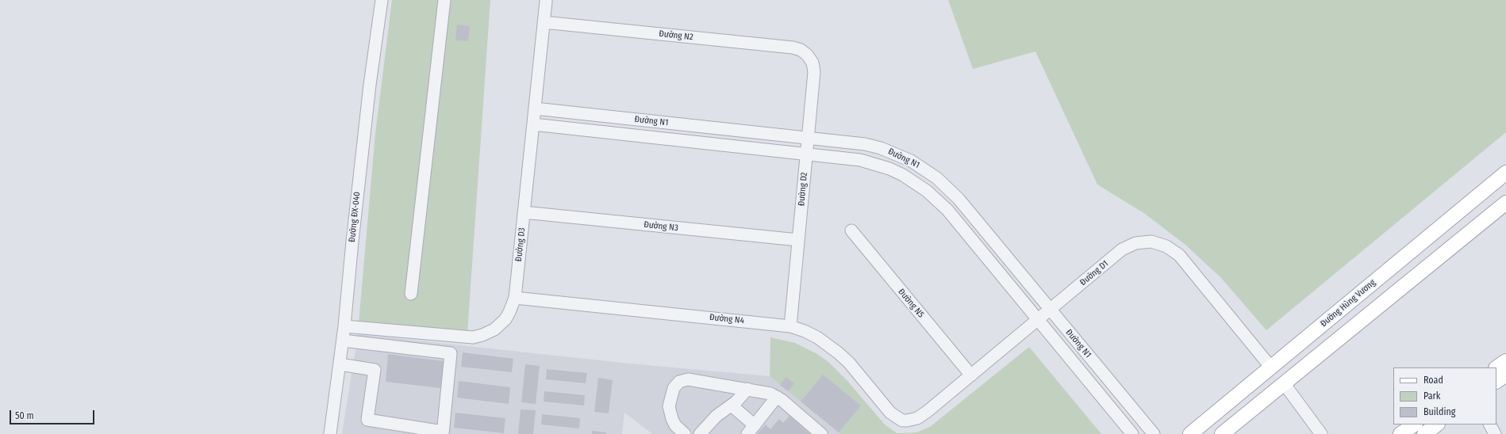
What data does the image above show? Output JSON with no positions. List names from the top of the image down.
{
  "streets": {
    "main road": ["Đường Hùng Vương"],
    "street": [
      "Đường N2",
      "Đường N1",
      "Đường D2",
      "Đường ĐX-040",
      "Đường N3",
      "Đường D3",
      "Đường D1",
      "Đường N5",
      "Đường N4"
    ]
  },
  "crossings": [
    ["Đường N2", "Đường D2"],
    ["Đường N2", "Đường D3"],
    ["Đường N1", "Đường D2"],
    ["Đường N1", "Đường D3"],
    ["Đường N1", "Đường D1"],
    ["Đường D2", "Đường N3"],
    ["Đường D2", "Đường N4"],
    ["Đường ĐX-040", "Đường D3"],
    ["Đường N3", "Đường D3"],
    ["Đường D3", "Đường N4"],
    ["Đường D1", "Đường N5"],
    ["Đường D1", "Đường Hùng Vương"],
    ["Đường D1", "Đường N4"]
  ],
  "legend": ["Road", "Park", "Building"],
  "scale_bar": "50 m"
}
